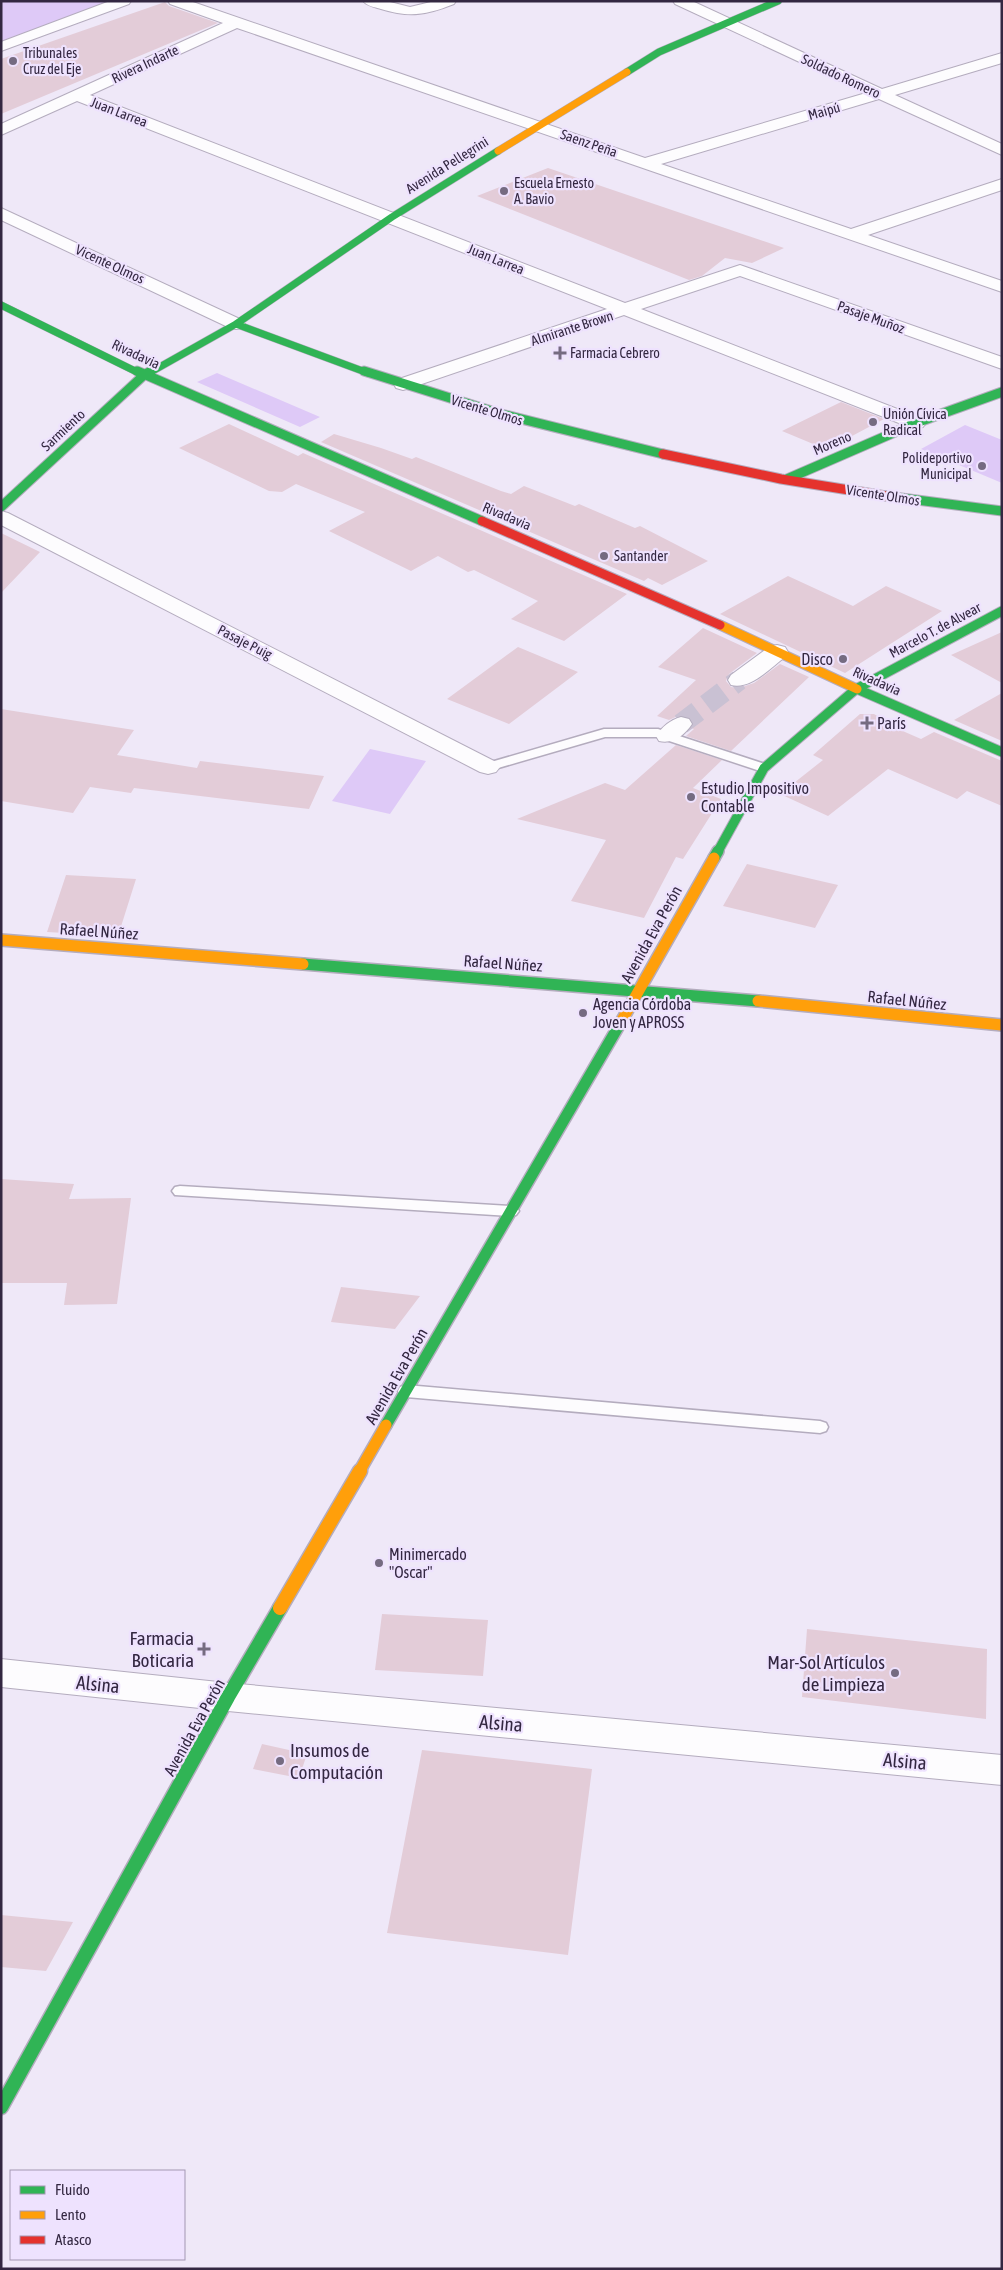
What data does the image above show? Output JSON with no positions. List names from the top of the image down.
{
  "streets": {
    "street": [
      "Rivera Indarte",
      "Soldado Romero",
      "Maipú",
      "Juan Larrea",
      "Saenz Peña",
      "Avenida Pellegrini",
      "Vicente Olmos",
      "Pasaje Muñoz",
      "Almirante Brown",
      "Rivadavia",
      "Sarmiento",
      "Moreno",
      "Marcelo T. de Alvear",
      "Pasaje Puig",
      "Rafael Núñez",
      "Avenida Eva Perón",
      "Alsina"
    ]
  },
  "crossings": [
    ["Rivera Indarte", "Juan Larrea"],
    ["Rivera Indarte", "Saenz Peña"],
    ["Soldado Romero", "Maipú"],
    ["Soldado Romero", "Avenida Pellegrini"],
    ["Maipú", "Saenz Peña"],
    ["Juan Larrea", "Avenida Pellegrini"],
    ["Juan Larrea", "Almirante Brown"],
    ["Juan Larrea", "Moreno"],
    ["Saenz Peña", "Avenida Pellegrini"],
    ["Avenida Pellegrini", "Vicente Olmos"],
    ["Avenida Pellegrini", "Rivadavia"],
    ["Avenida Pellegrini", "Sarmiento"],
    ["Vicente Olmos", "Almirante Brown"],
    ["Vicente Olmos", "Moreno"],
    ["Pasaje Muñoz", "Almirante Brown"],
    ["Rivadavia", "Sarmiento"],
    ["Rivadavia", "Marcelo T. de Alvear"],
    ["Rivadavia", "Avenida Eva Perón"],
    ["Marcelo T. de Alvear", "Avenida Eva Perón"],
    ["Rafael Núñez", "Avenida Eva Perón"],
    ["Avenida Eva Perón", "Alsina"]
  ],
  "places": {
    "other": [
      "Tribunales Cruz del Eje",
      "Escuela Ernesto A. Bavio",
      "Unión Cívica Radical",
      "Polideportivo Municipal",
      "Santander",
      "Disco",
      "Estudio Impositivo Contable",
      "Agencia Córdoba Joven y APROSS",
      "Minimercado \"Oscar\"",
      "Mar-Sol Artículos de Limpieza",
      "Insumos de Computación"
    ],
    "health": ["Farmacia Cebrero", "París", "Farmacia Boticaria"]
  },
  "legend": ["Fluido", "Lento", "Atasco"]
}
